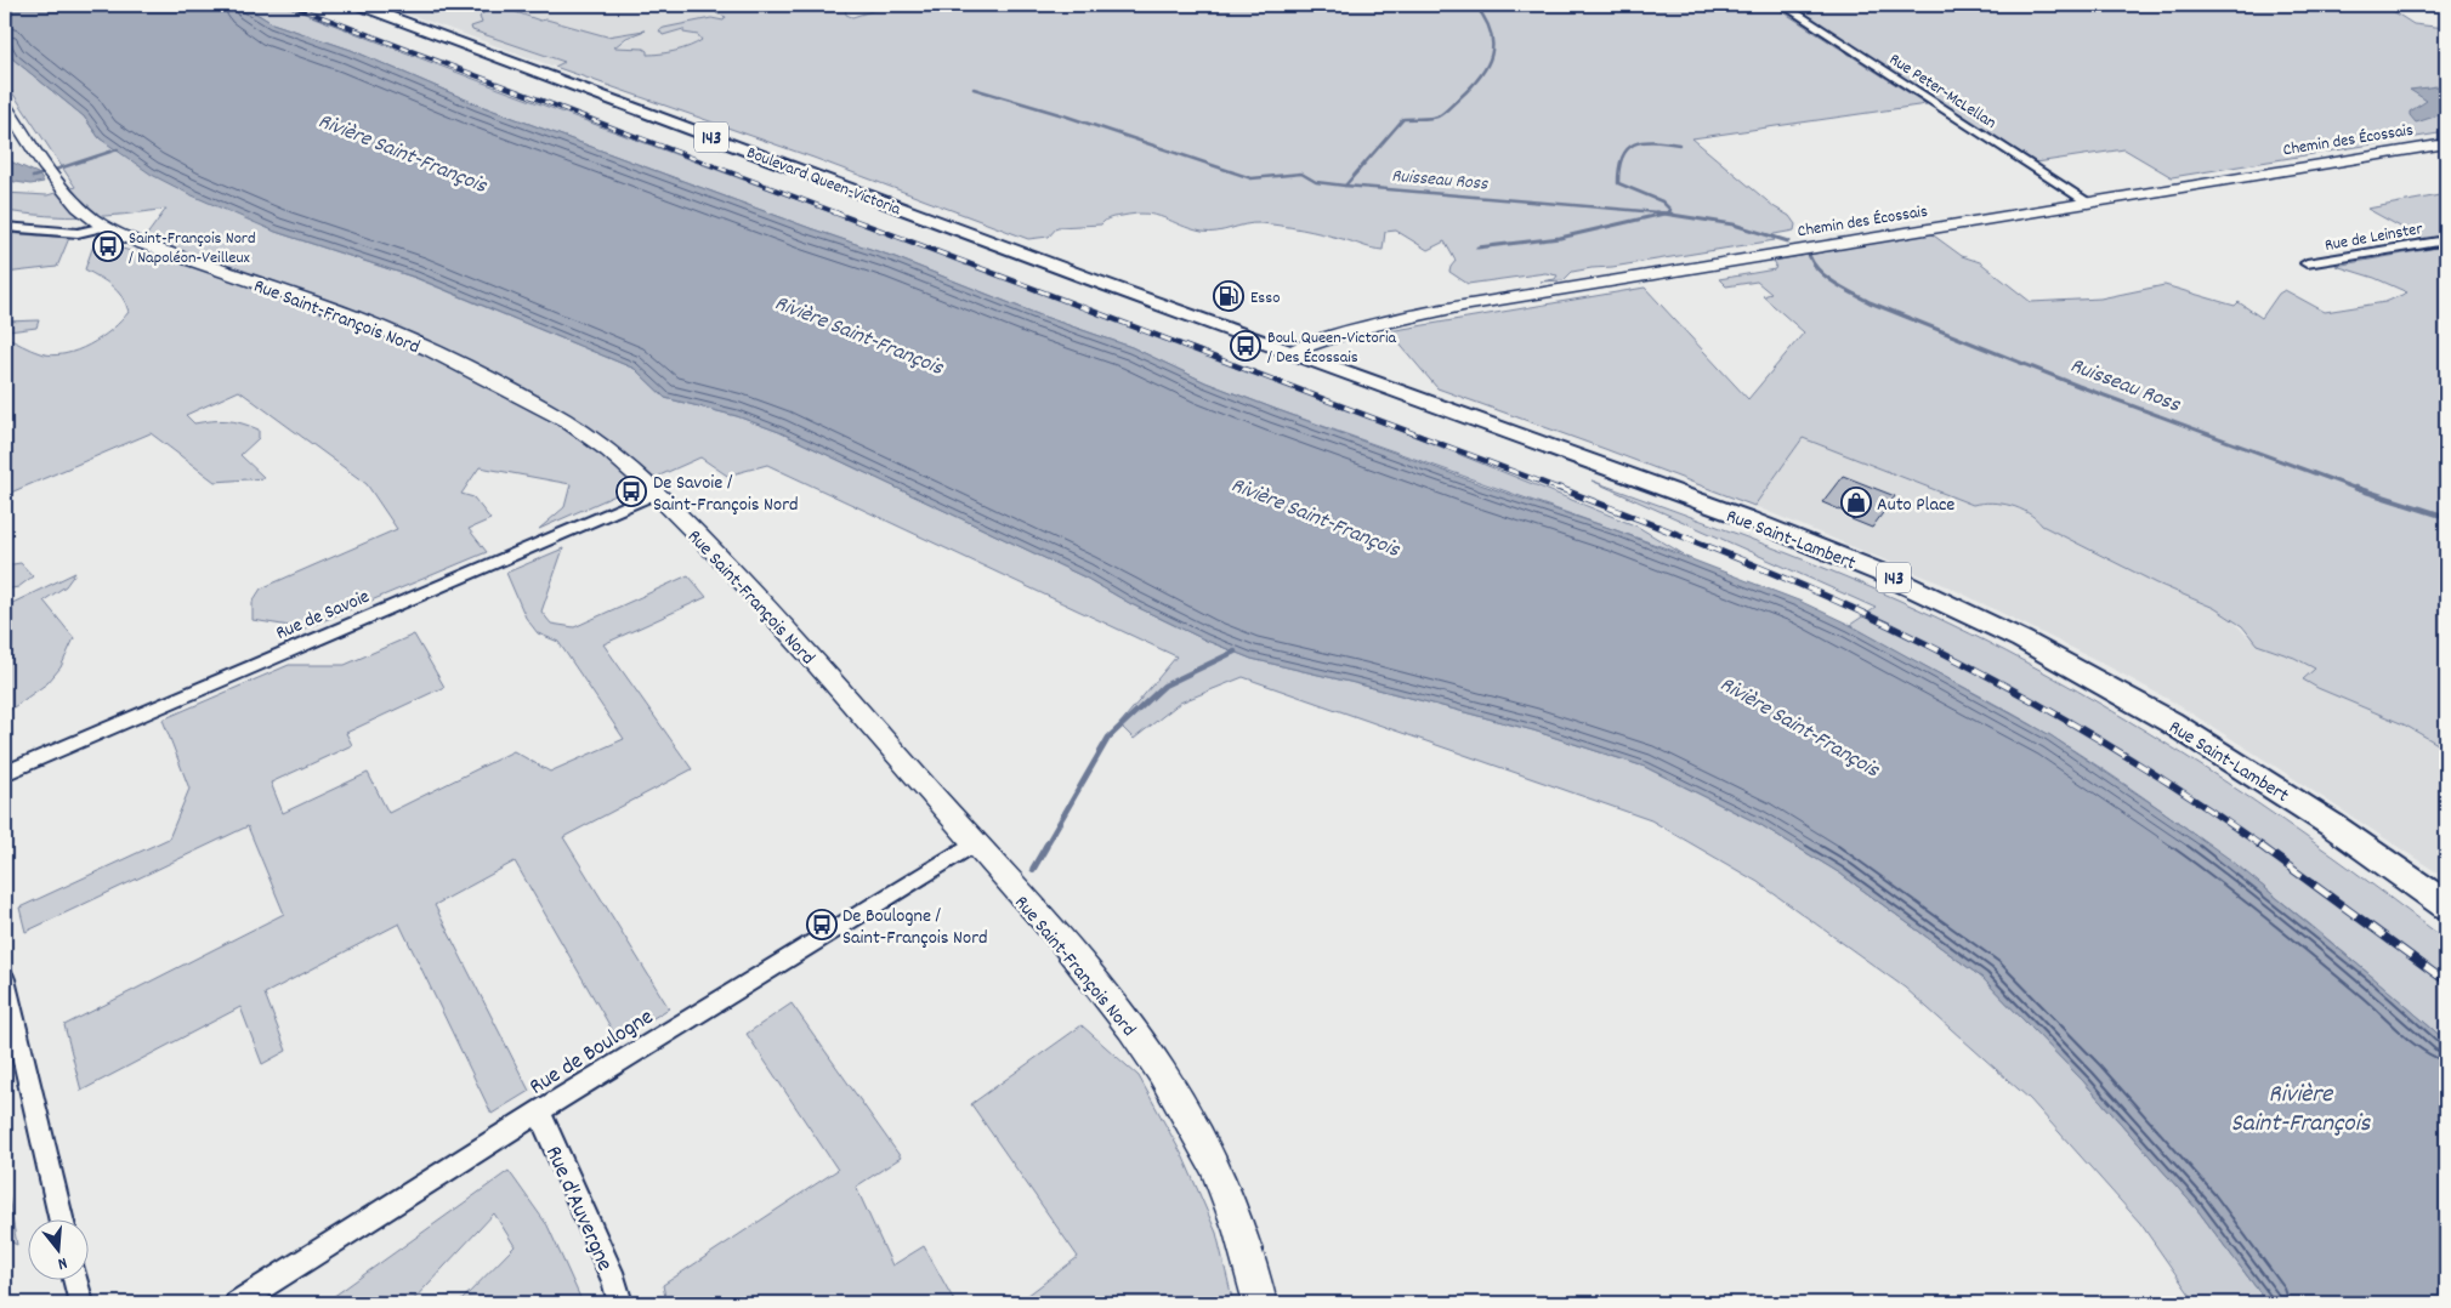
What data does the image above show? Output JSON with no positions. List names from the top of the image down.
{
  "streets": {
    "main road": ["143", "Boulevard Queen-Victoria", "Rue Saint-Lambert"],
    "street": [
      "Rue Peter-McLellan",
      "Chemin des Écossais",
      "Rue de Leinster",
      "Rue Saint-François Nord",
      "Rue de Savoie",
      "Rue de Boulogne",
      "Rue d'Auvergne"
    ]
  },
  "crossings": [
    ["Rue Peter-McLellan", "Chemin des Écossais"],
    ["Chemin des Écossais", "Boulevard Queen-Victoria"],
    ["Chemin des Écossais", "Rue Saint-Lambert"],
    ["Boulevard Queen-Victoria", "Rue Saint-Lambert"],
    ["Rue Saint-François Nord", "Rue de Savoie"],
    ["Rue Saint-François Nord", "Rue de Boulogne"],
    ["Rue de Boulogne", "Rue d'Auvergne"]
  ],
  "water": ["Rivière Saint-François", "Ruisseau Ross"],
  "places": {
    "bus stop": [
      "Saint-François Nord / Napoléon-Veilleux",
      "Boul. Queen-Victoria / Des Écossais",
      "De Savoie / Saint-François Nord",
      "De Boulogne / Saint-François Nord"
    ],
    "fuel station": ["Esso"],
    "shop": ["Auto Place"]
  },
  "north": "bottom"
}
